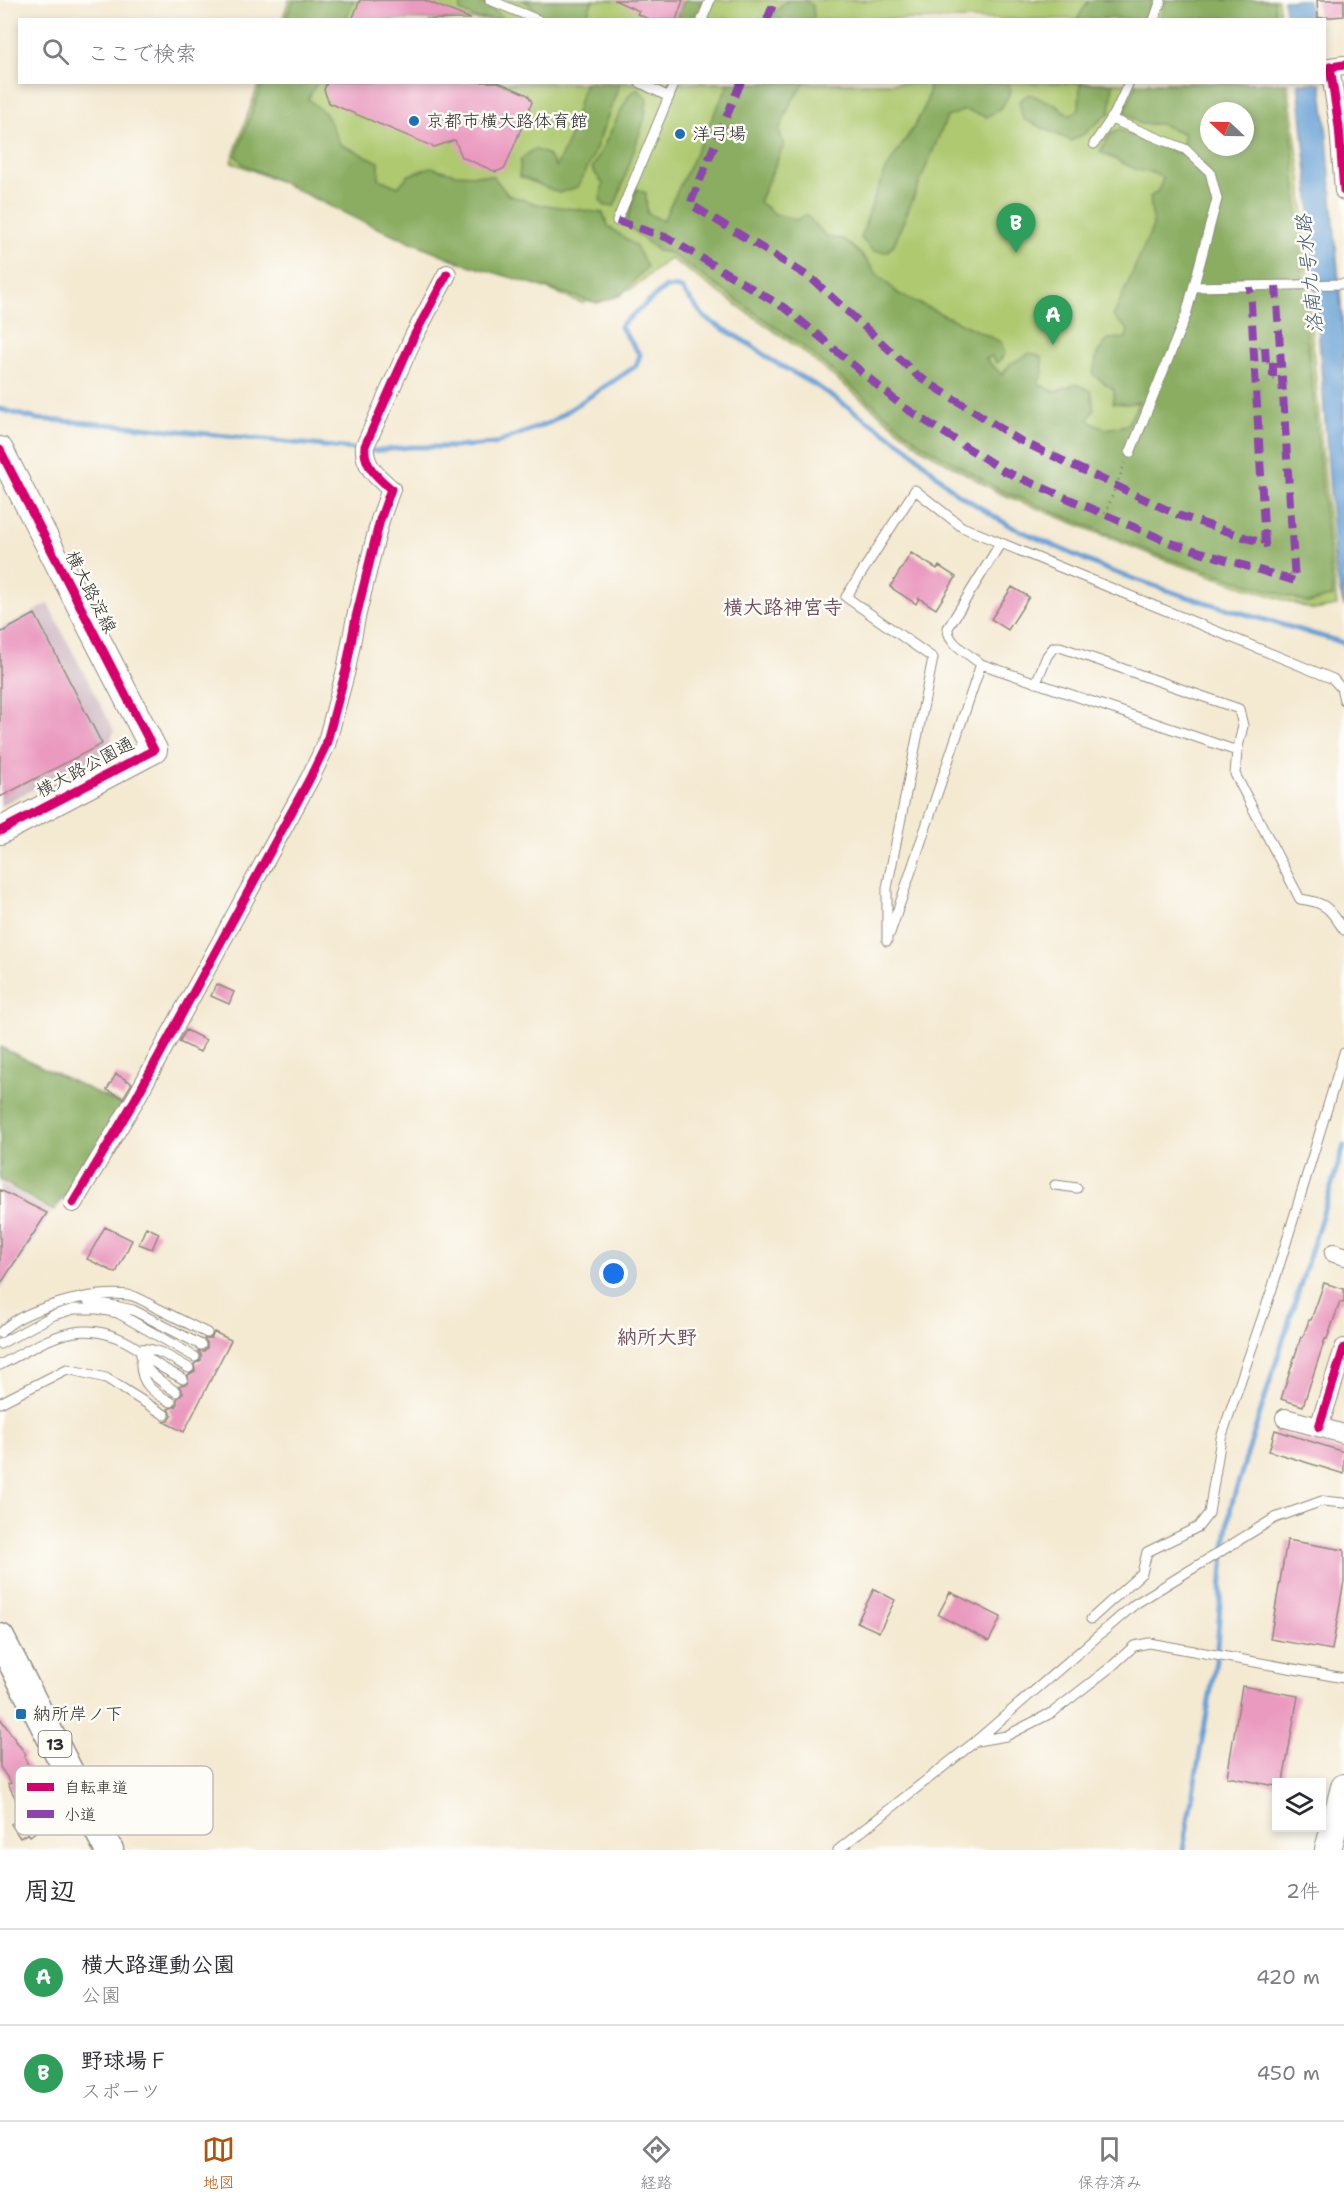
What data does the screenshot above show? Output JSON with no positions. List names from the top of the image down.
{
  "streets": {
    "main road": ["13"],
    "street": ["横大路淀線", "横大路公園通"]
  },
  "crossings": [
    ["横大路淀線", "横大路公園通"]
  ],
  "districts": ["横大路神宮寺", "納所大野"],
  "water": ["洛南九号水路"],
  "places": {
    "other": ["京都市横大路体育館", "洋弓場"],
    "transit": ["納所岸ノ下"]
  },
  "legend": ["自転車道", "小道"],
  "north": "left",
  "page": {
    "search": "ここで検索",
    "pins": ["B", "A"],
    "heading": ["周辺", "2件"],
    "list": [
      {
        "mark": "A",
        "name": "横大路運動公園",
        "note": "公園",
        "value": "420 m"
      },
      {
        "mark": "B",
        "name": "野球場Ｆ",
        "note": "スポーツ",
        "value": "450 m"
      }
    ],
    "nav": ["地図", "経路", "保存済み"]
  }
}
